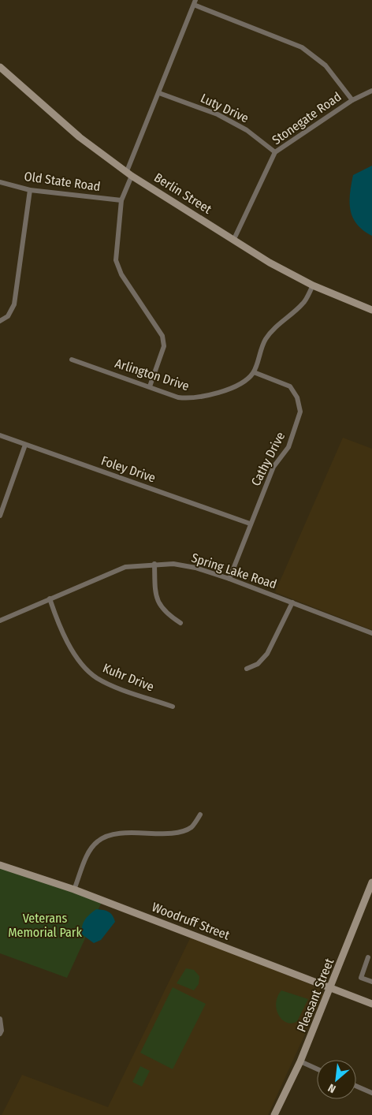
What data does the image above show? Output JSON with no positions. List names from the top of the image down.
{
  "streets": {
    "street": [
      "Luty Drive",
      "Stonegate Road",
      "Old State Road",
      "Berlin Street",
      "Arlington Drive",
      "Cathy Drive",
      "Foley Drive",
      "Spring Lake Road",
      "Kuhr Drive",
      "Woodruff Street",
      "Pleasant Street"
    ]
  },
  "crossings": [
    ["Luty Drive", "Stonegate Road"],
    ["Stonegate Road", "Berlin Street"],
    ["Berlin Street", "Arlington Drive"],
    ["Arlington Drive", "Cathy Drive"],
    ["Cathy Drive", "Foley Drive"],
    ["Cathy Drive", "Spring Lake Road"],
    ["Spring Lake Road", "Kuhr Drive"],
    ["Woodruff Street", "Pleasant Street"]
  ],
  "parks": ["Veterans Memorial Park"],
  "north": "bottom left"
}
